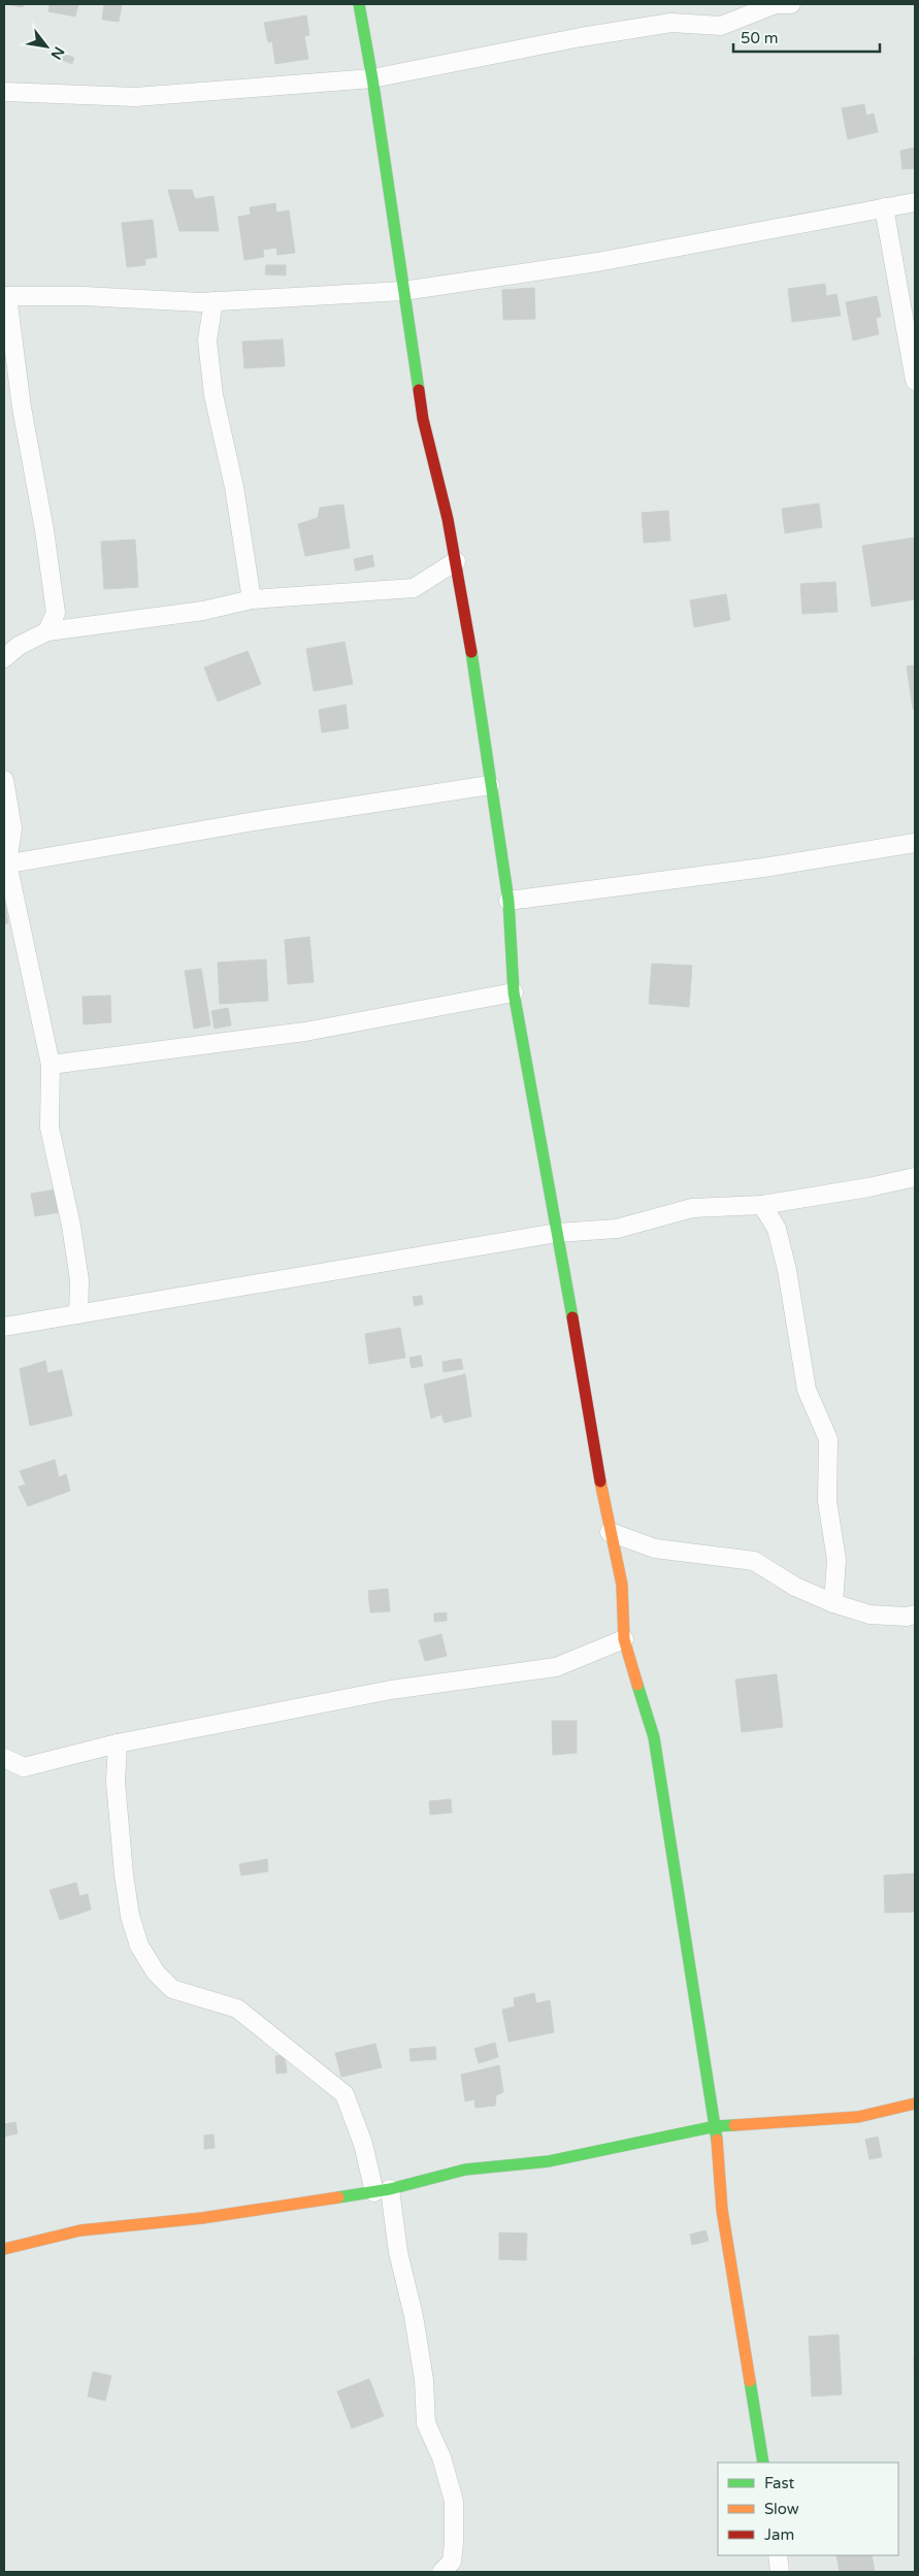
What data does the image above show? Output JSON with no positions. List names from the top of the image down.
{
  "legend": ["Fast", "Slow", "Jam"],
  "scale_bar": "50 m",
  "north": "bottom right"
}
